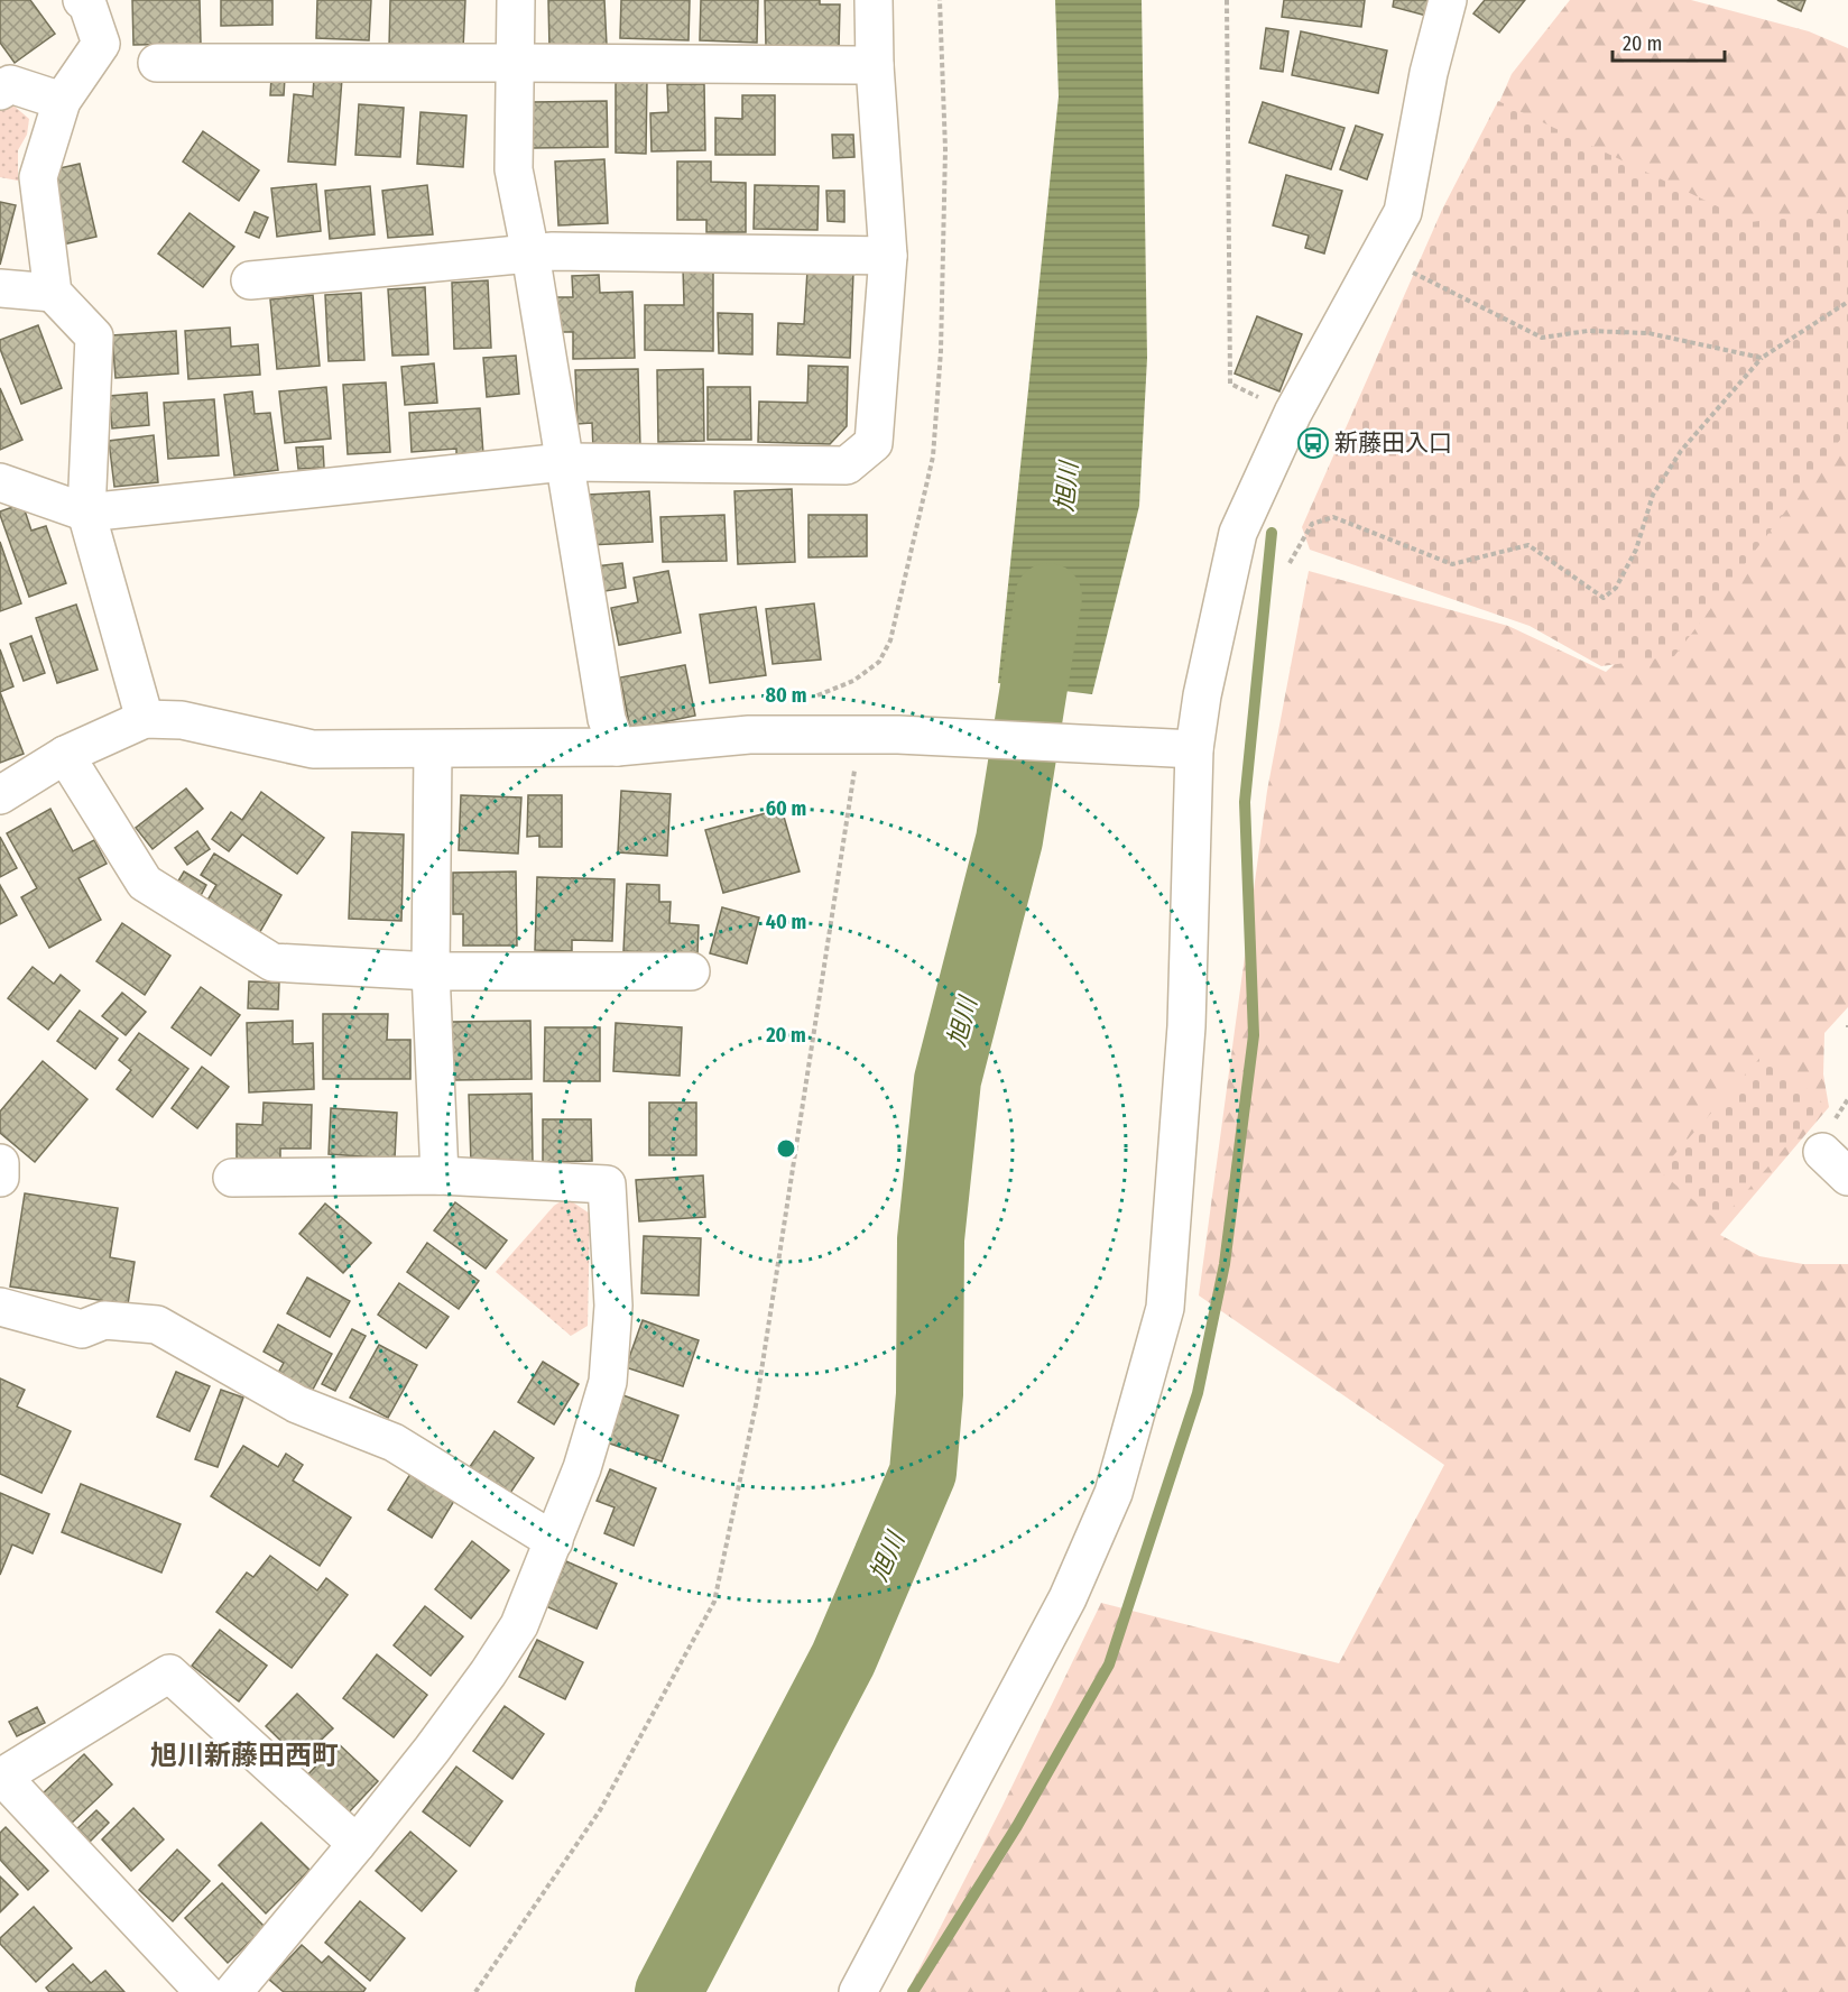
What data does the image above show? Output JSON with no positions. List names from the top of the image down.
{
  "districts": ["旭川新藤田西町"],
  "water": ["旭川"],
  "places": {
    "bus stop": ["新藤田入口"]
  },
  "scale_bar": "20 m",
  "rings": [
    "80 m",
    "60 m",
    "40 m",
    "20 m"
  ]
}
